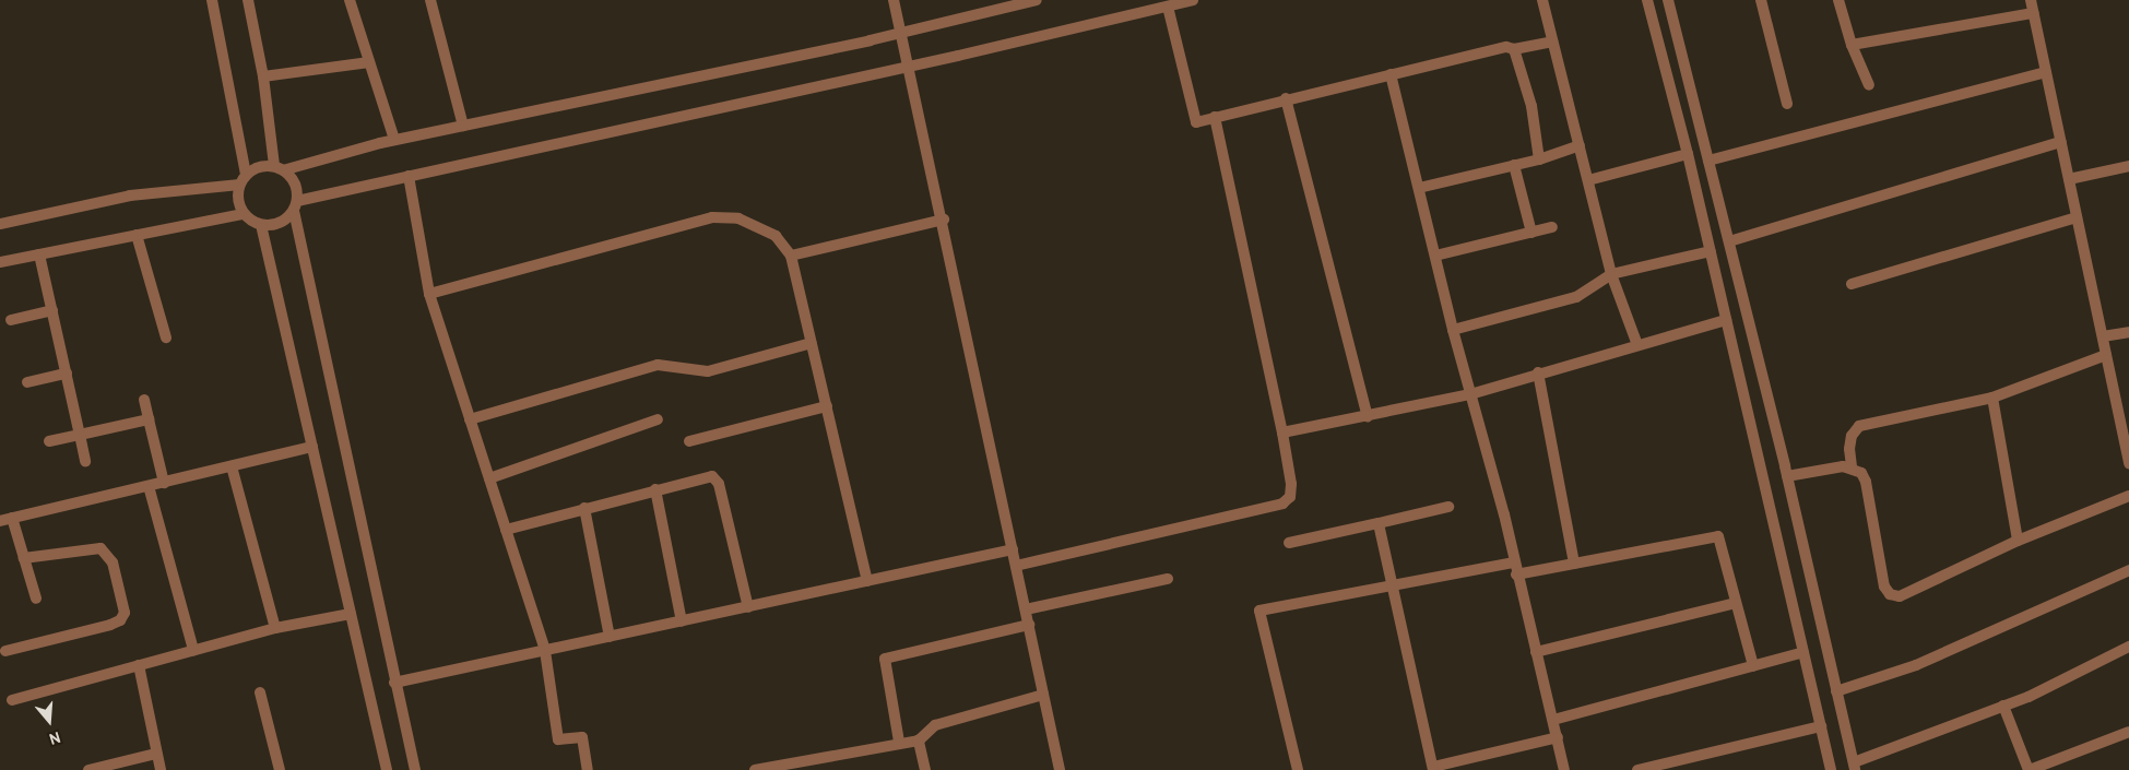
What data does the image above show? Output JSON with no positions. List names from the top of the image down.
{
  "north": "bottom"
}
